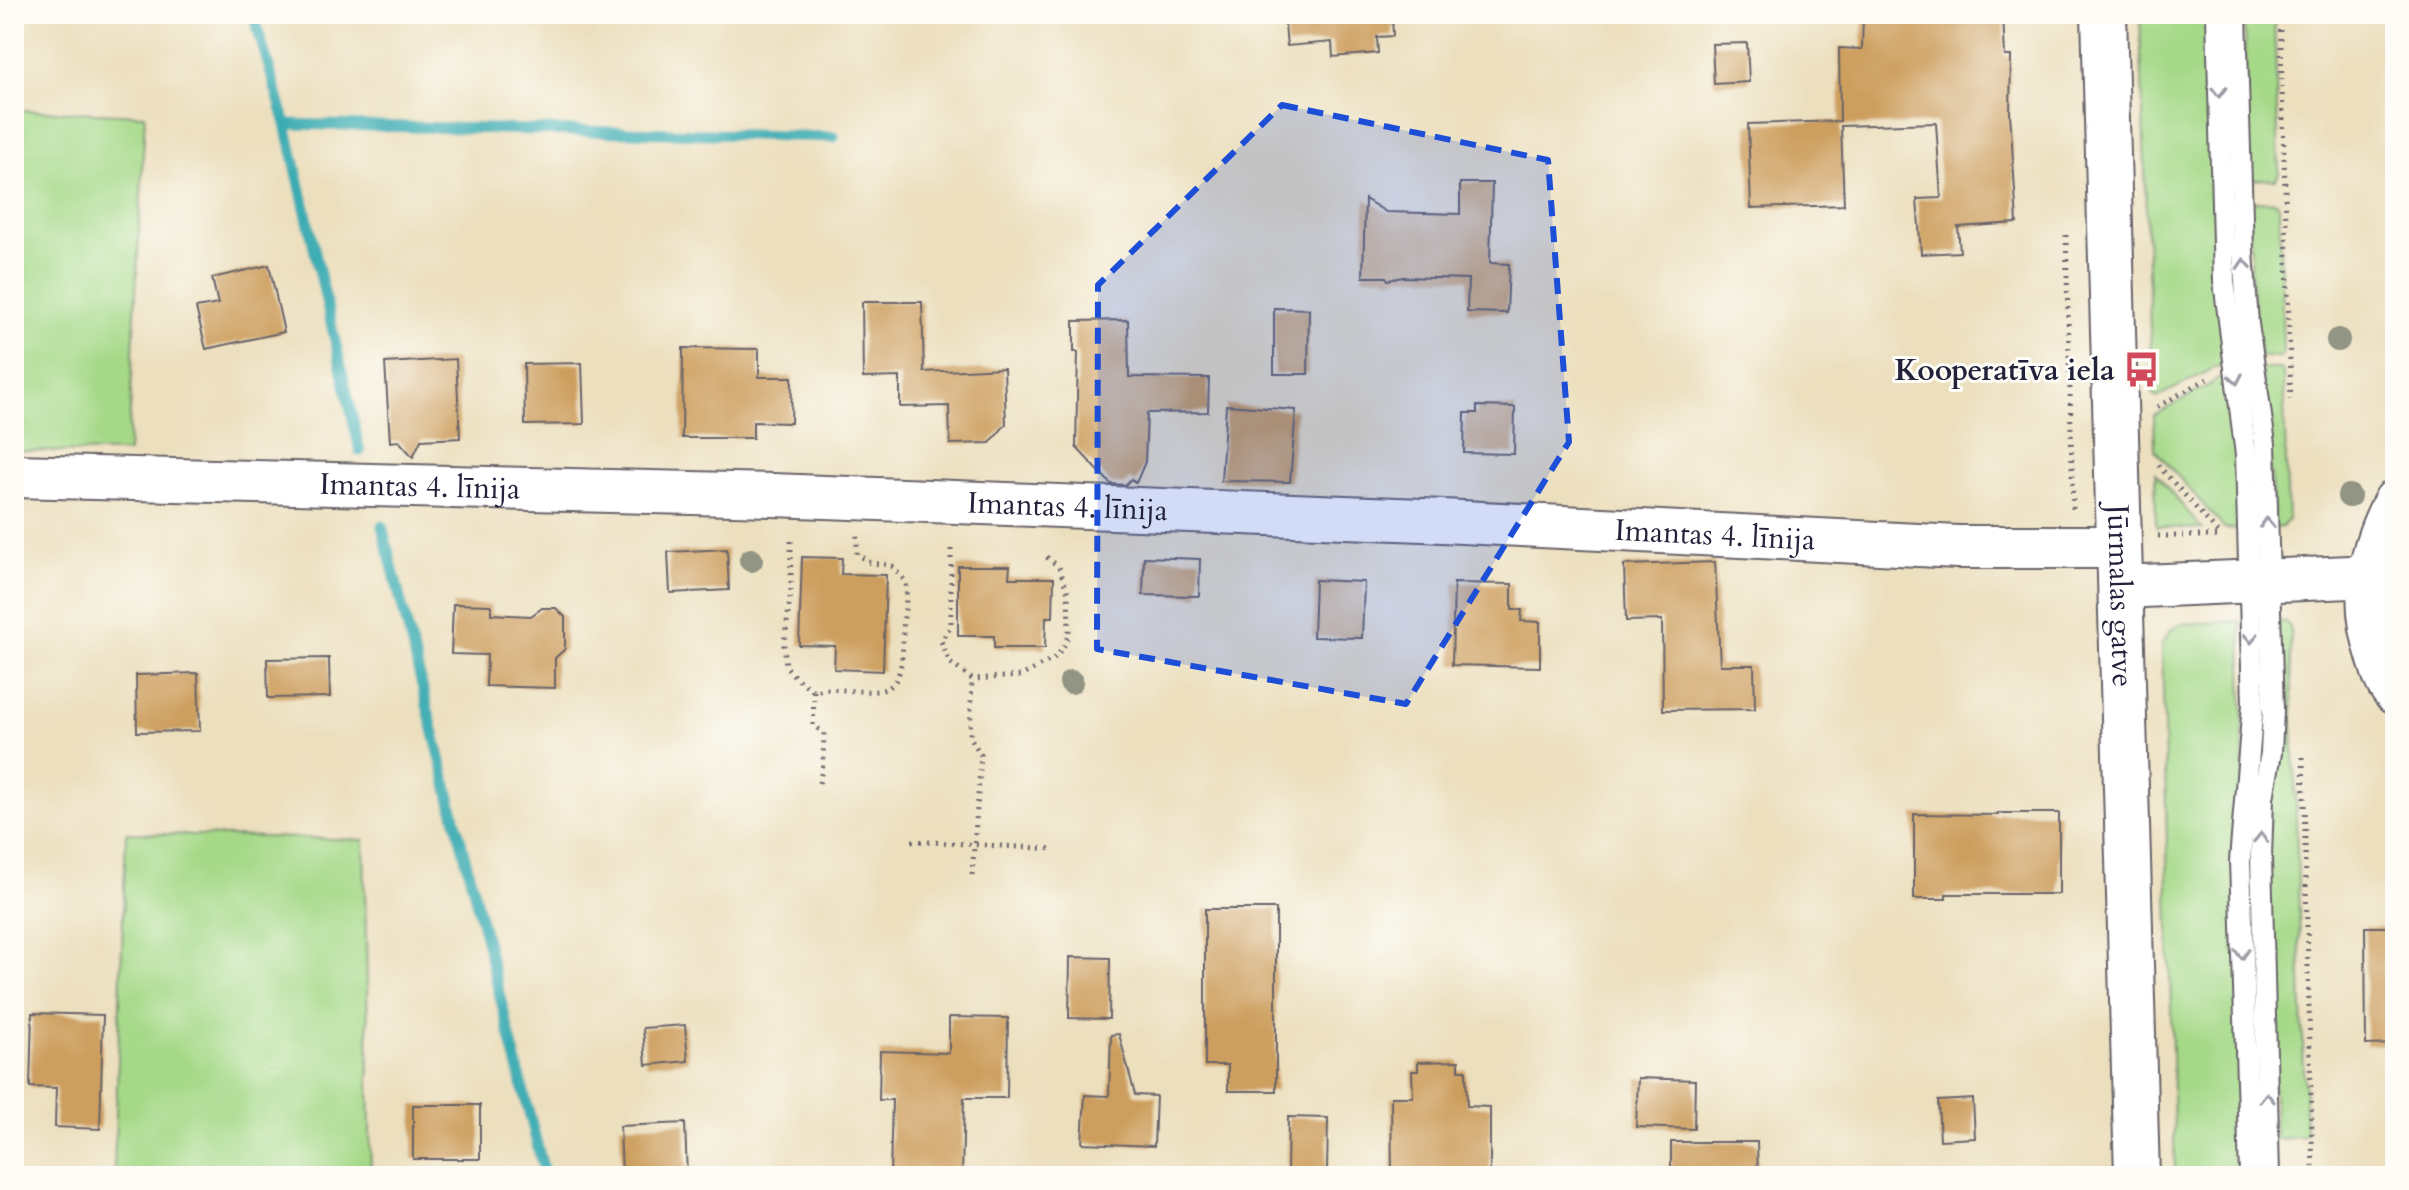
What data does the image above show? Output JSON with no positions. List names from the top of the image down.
{
  "streets": {
    "main road": ["Jūrmalas gatve"],
    "street": ["Imantas 4. līnija"]
  },
  "crossings": [
    ["Imantas 4. līnija", "Jūrmalas gatve"]
  ],
  "places": {
    "bus stop": ["Kooperatīva iela"]
  }
}
